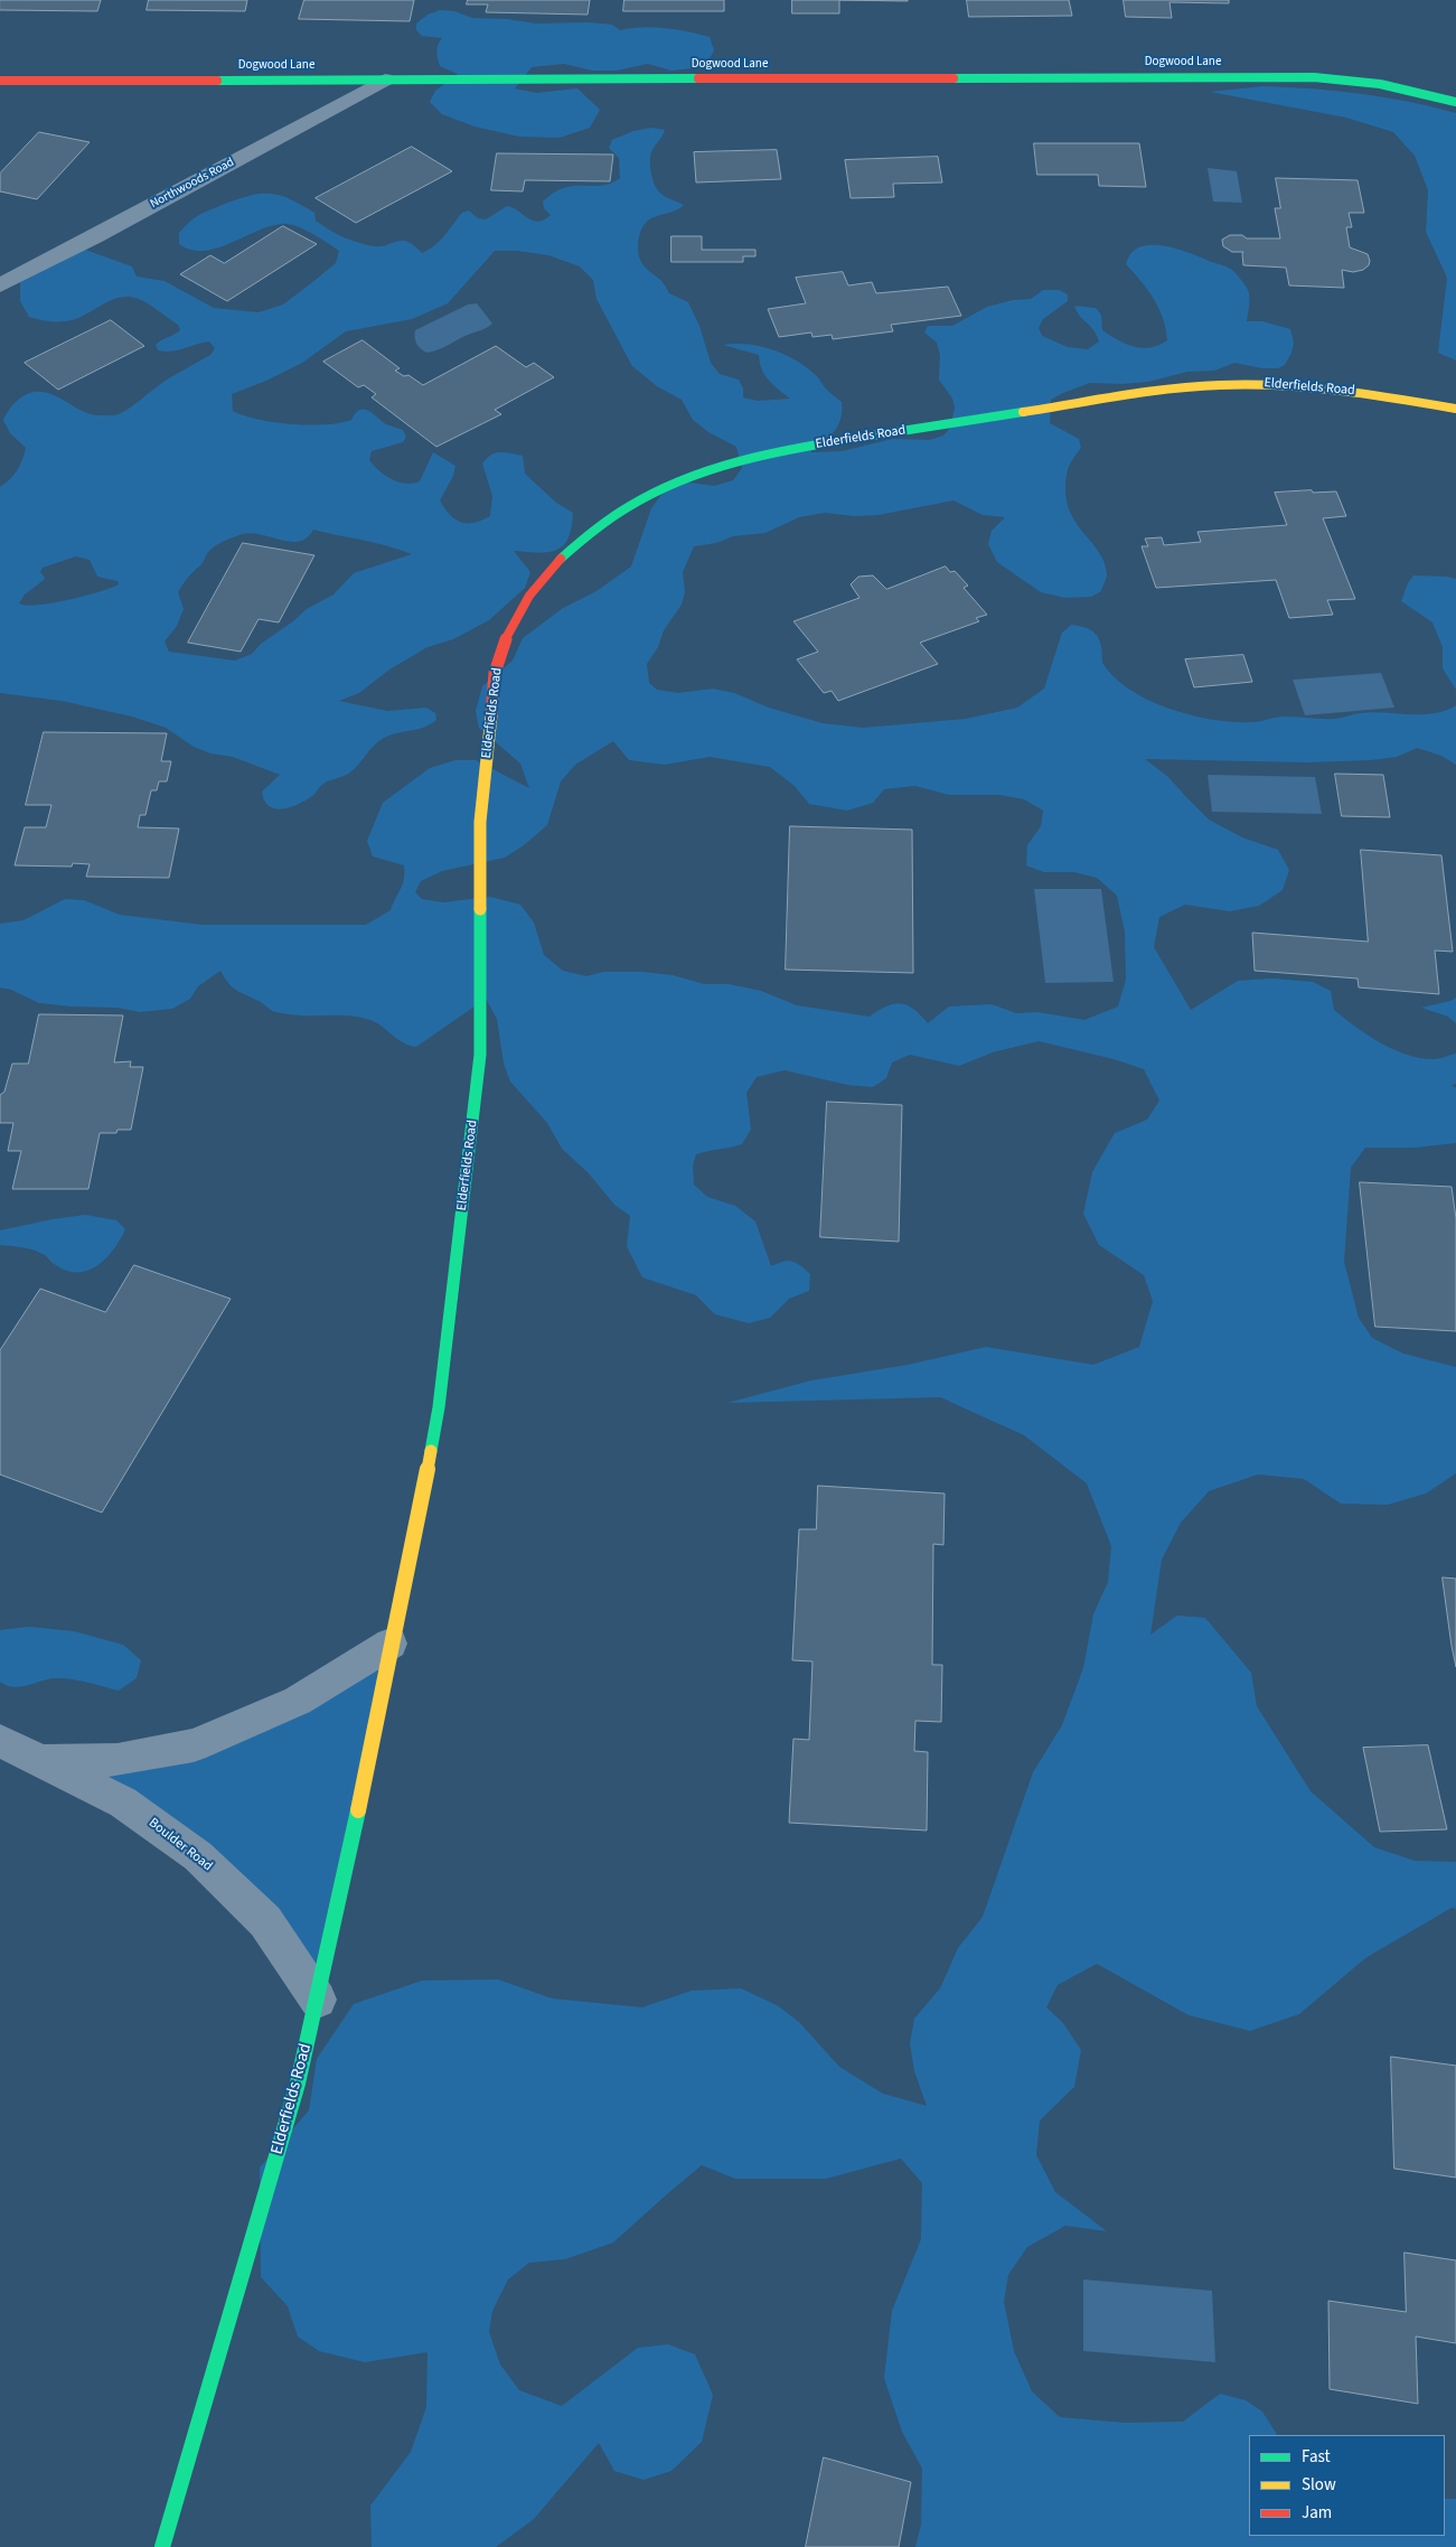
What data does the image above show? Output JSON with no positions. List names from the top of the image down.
{
  "streets": {
    "street": [
      "Dogwood Lane",
      "Northwoods Road",
      "Elderfields Road",
      "Boulder Road"
    ]
  },
  "crossings": [
    ["Dogwood Lane", "Northwoods Road"],
    ["Elderfields Road", "Boulder Road"]
  ],
  "legend": ["Fast", "Slow", "Jam"]
}
